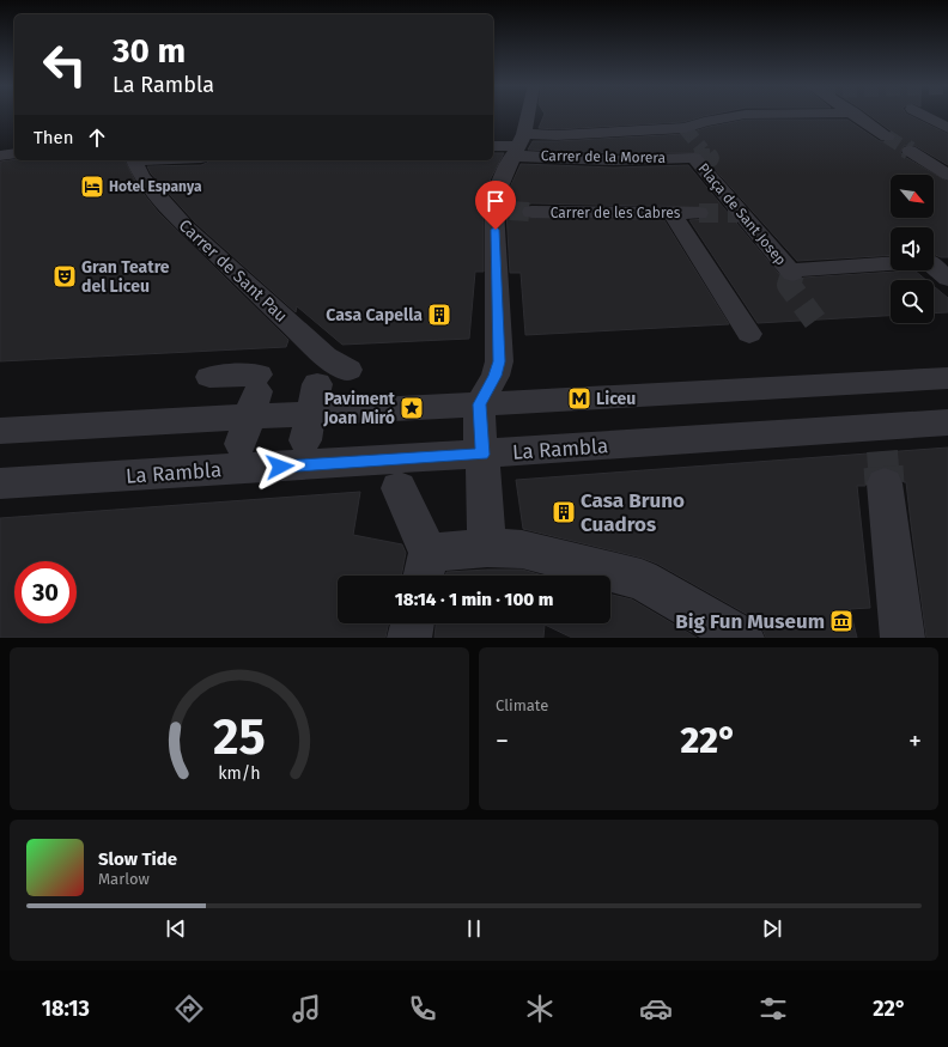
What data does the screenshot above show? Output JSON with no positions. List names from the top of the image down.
{
  "streets": {
    "street": [
      "Carrer de la Morera",
      "Carrer de les Cabres",
      "Plaça de Sant Josep",
      "Carrer de Sant Pau",
      "La Rambla"
    ]
  },
  "crossings": [
    ["Carrer de la Morera", "Plaça de Sant Josep"]
  ],
  "places": {
    "hotel": ["Hotel Espanya"],
    "theatre": ["Gran Teatre del Liceu"],
    "building": ["Casa Capella", "Casa Bruno Cuadros"],
    "metro station": ["Liceu"],
    "place": ["Paviment Joan Miró"],
    "museum": ["Big Fun Museum"]
  },
  "north": "bottom right",
  "page": {
    "turn": ["30 m", "La Rambla"],
    "then": "Then",
    "limit": "30",
    "trip": "18:14 · 1 min · 100 m",
    "tile": "Climate",
    "heat": ["−", "22°", "+"],
    "song": ["Slow Tide", "Marlow"],
    "tabs": ["18:13", "22°"],
    "gauge": ["25", "km/h"]
  }
}
